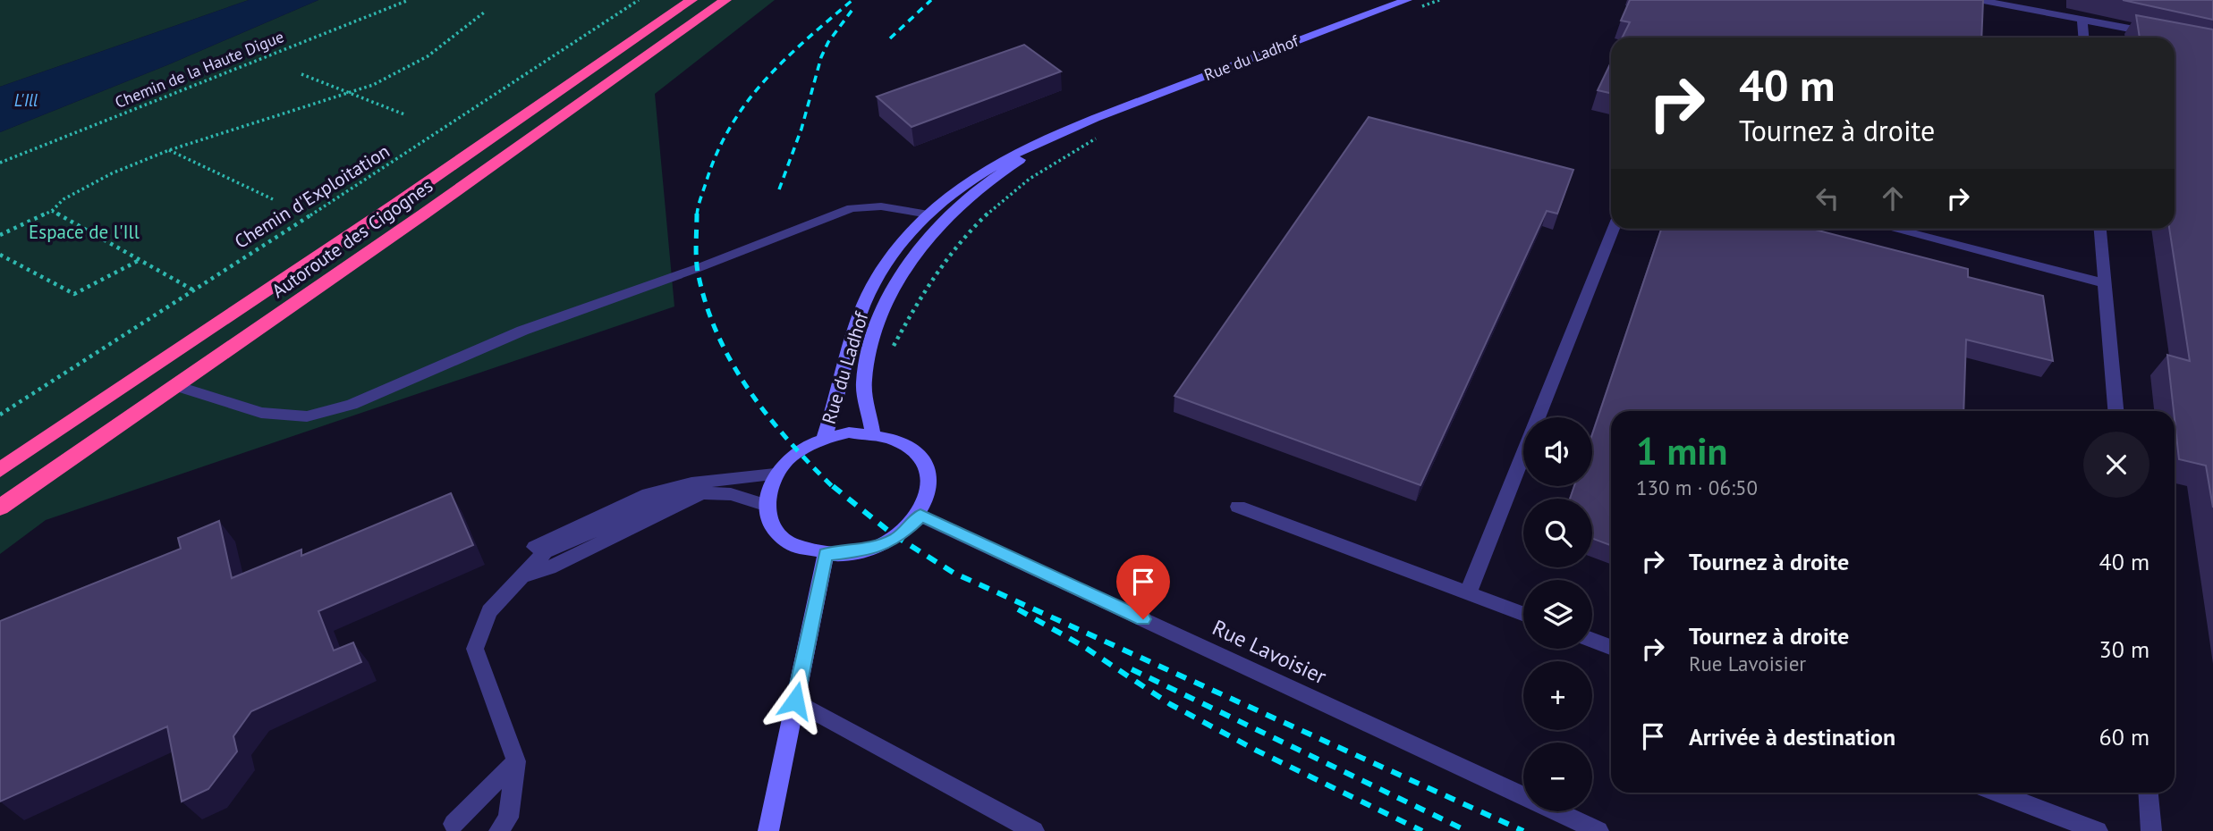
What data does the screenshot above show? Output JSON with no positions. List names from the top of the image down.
{
  "streets": {
    "highway": ["Autoroute des Cigognes"],
    "main road": ["Rue du Ladhof"],
    "street": ["Rue Lavoisier"],
    "path": ["Chemin de la Haute Digue", "Chemin d'Exploitation"]
  },
  "crossings": [
    ["Rue du Ladhof", "Rue Lavoisier"]
  ],
  "water": ["L'Ill"],
  "parks": ["Espace de l'Ill"],
  "page": {
    "turn": ["40 m", "Tournez à droite"],
    "heading": ["1 min", "130 m · 06:50"],
    "map_buttons": ["+", "−"],
    "list": [
      {
        "name": "Tournez à droite",
        "value": "40 m"
      },
      {
        "name": "Tournez à droite",
        "note": "Rue Lavoisier",
        "value": "30 m"
      },
      {
        "name": "Arrivée à destination",
        "value": "60 m"
      }
    ]
  }
}
